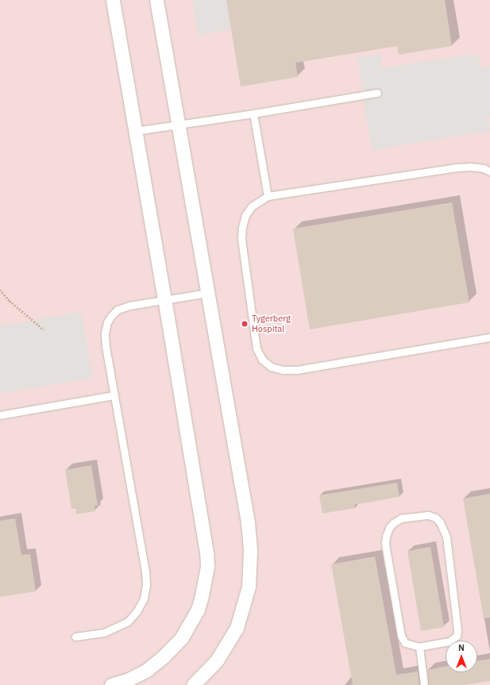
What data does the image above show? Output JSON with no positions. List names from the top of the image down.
{
  "places": ["Tygerberg Hospital"],
  "north": "top"
}
